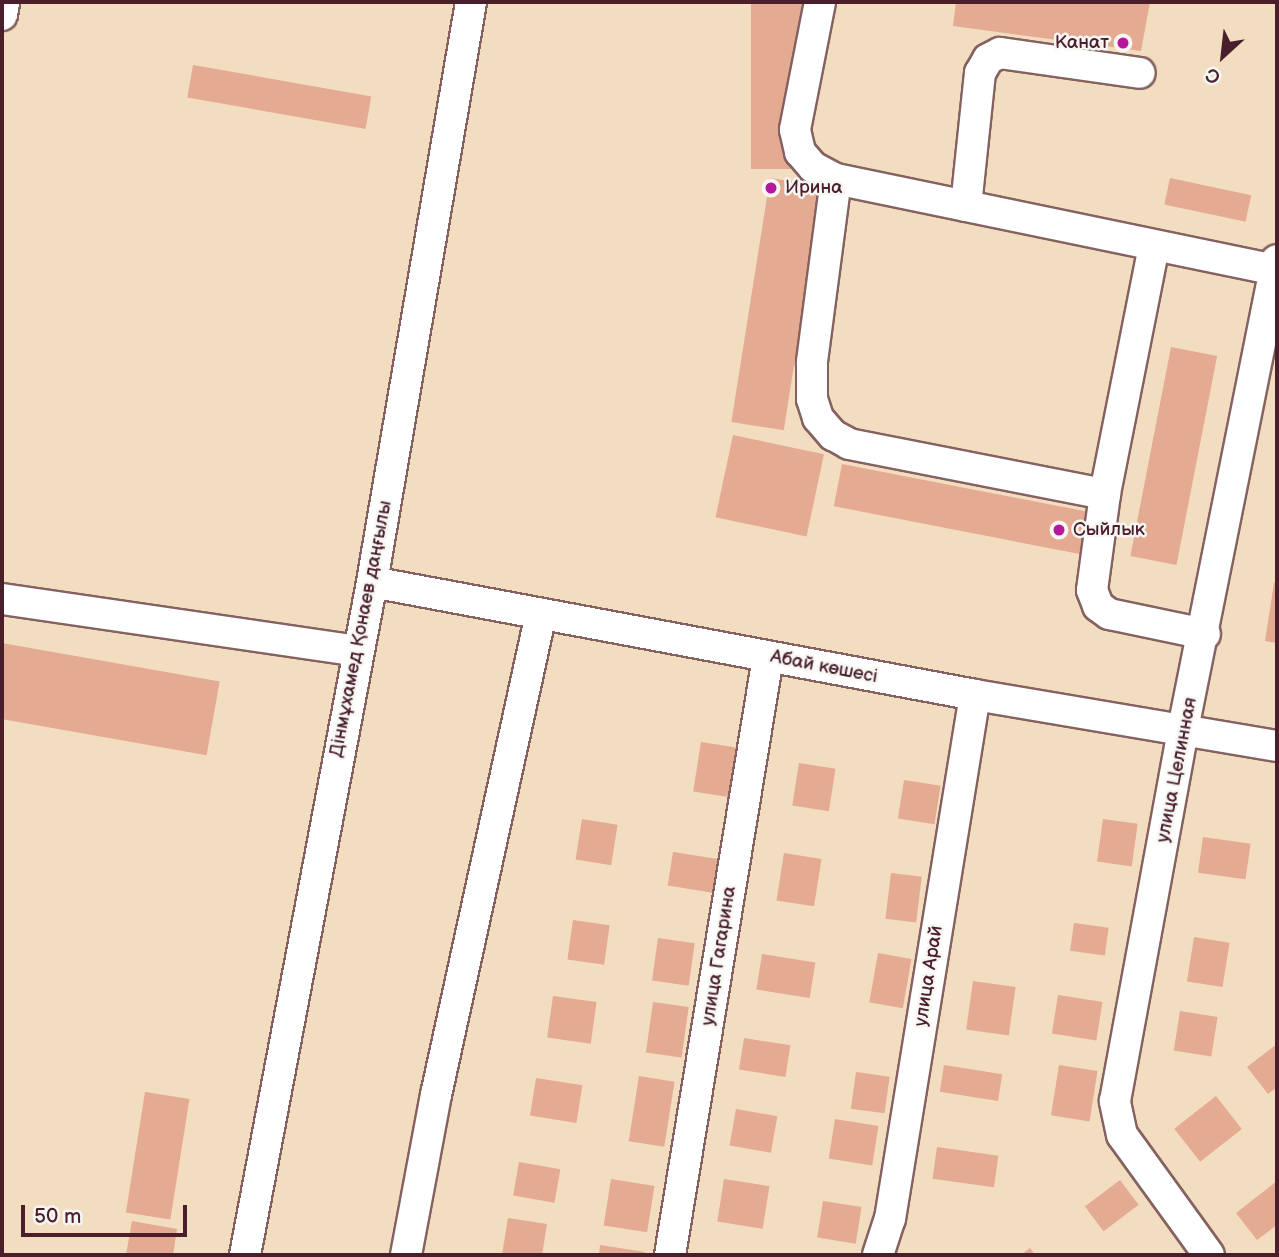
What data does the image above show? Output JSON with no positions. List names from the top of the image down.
{
  "streets": {
    "street": [
      "Дінмұхамед Қонаев даңғылы",
      "Абай көшесі",
      "улица Целинная",
      "улица Гагарина",
      "улица Арай"
    ]
  },
  "crossings": [
    ["Дінмұхамед Қонаев даңғылы", "Абай көшесі"],
    ["Абай көшесі", "улица Целинная"],
    ["Абай көшесі", "улица Гагарина"],
    ["Абай көшесі", "улица Арай"]
  ],
  "places": ["Канат", "Ирина", "Сыйлык"],
  "scale_bar": "50 m",
  "north": "bottom left"
}
